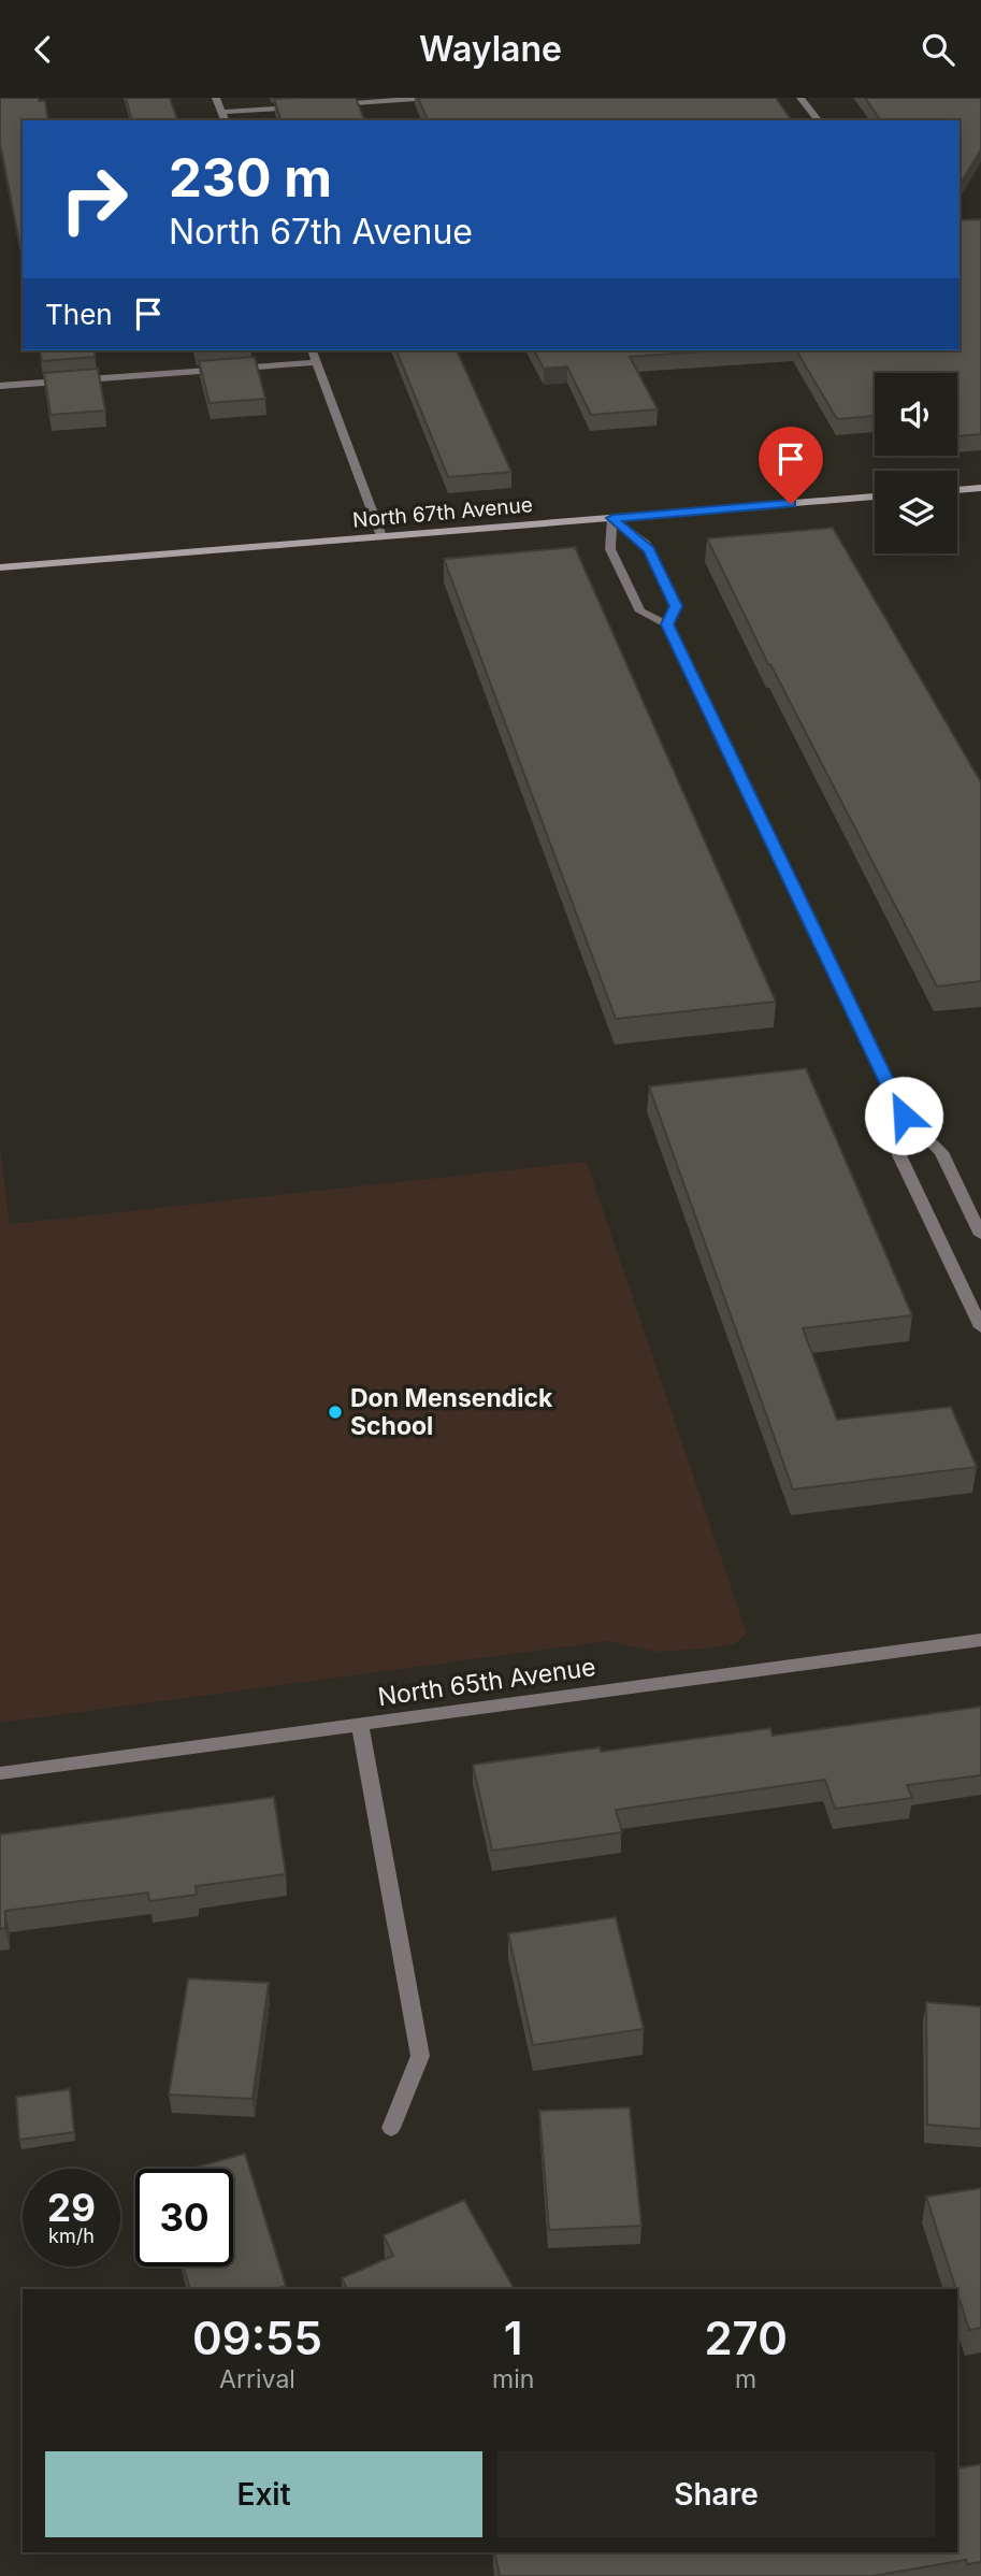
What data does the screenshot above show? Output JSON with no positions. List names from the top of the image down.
{
  "streets": {
    "main road": ["North 67th Avenue"],
    "street": ["North 65th Avenue"]
  },
  "places": ["Don Mensendick School"],
  "page": {
    "header": "Waylane",
    "turn": ["230 m", "North 67th Avenue"],
    "then": "Then",
    "speed": "29 km/h",
    "limit": "30",
    "eta": [
      "09:55",
      "Arrival",
      "1",
      "min",
      "270",
      "m"
    ],
    "buttons": ["Exit", "Share"]
  }
}
